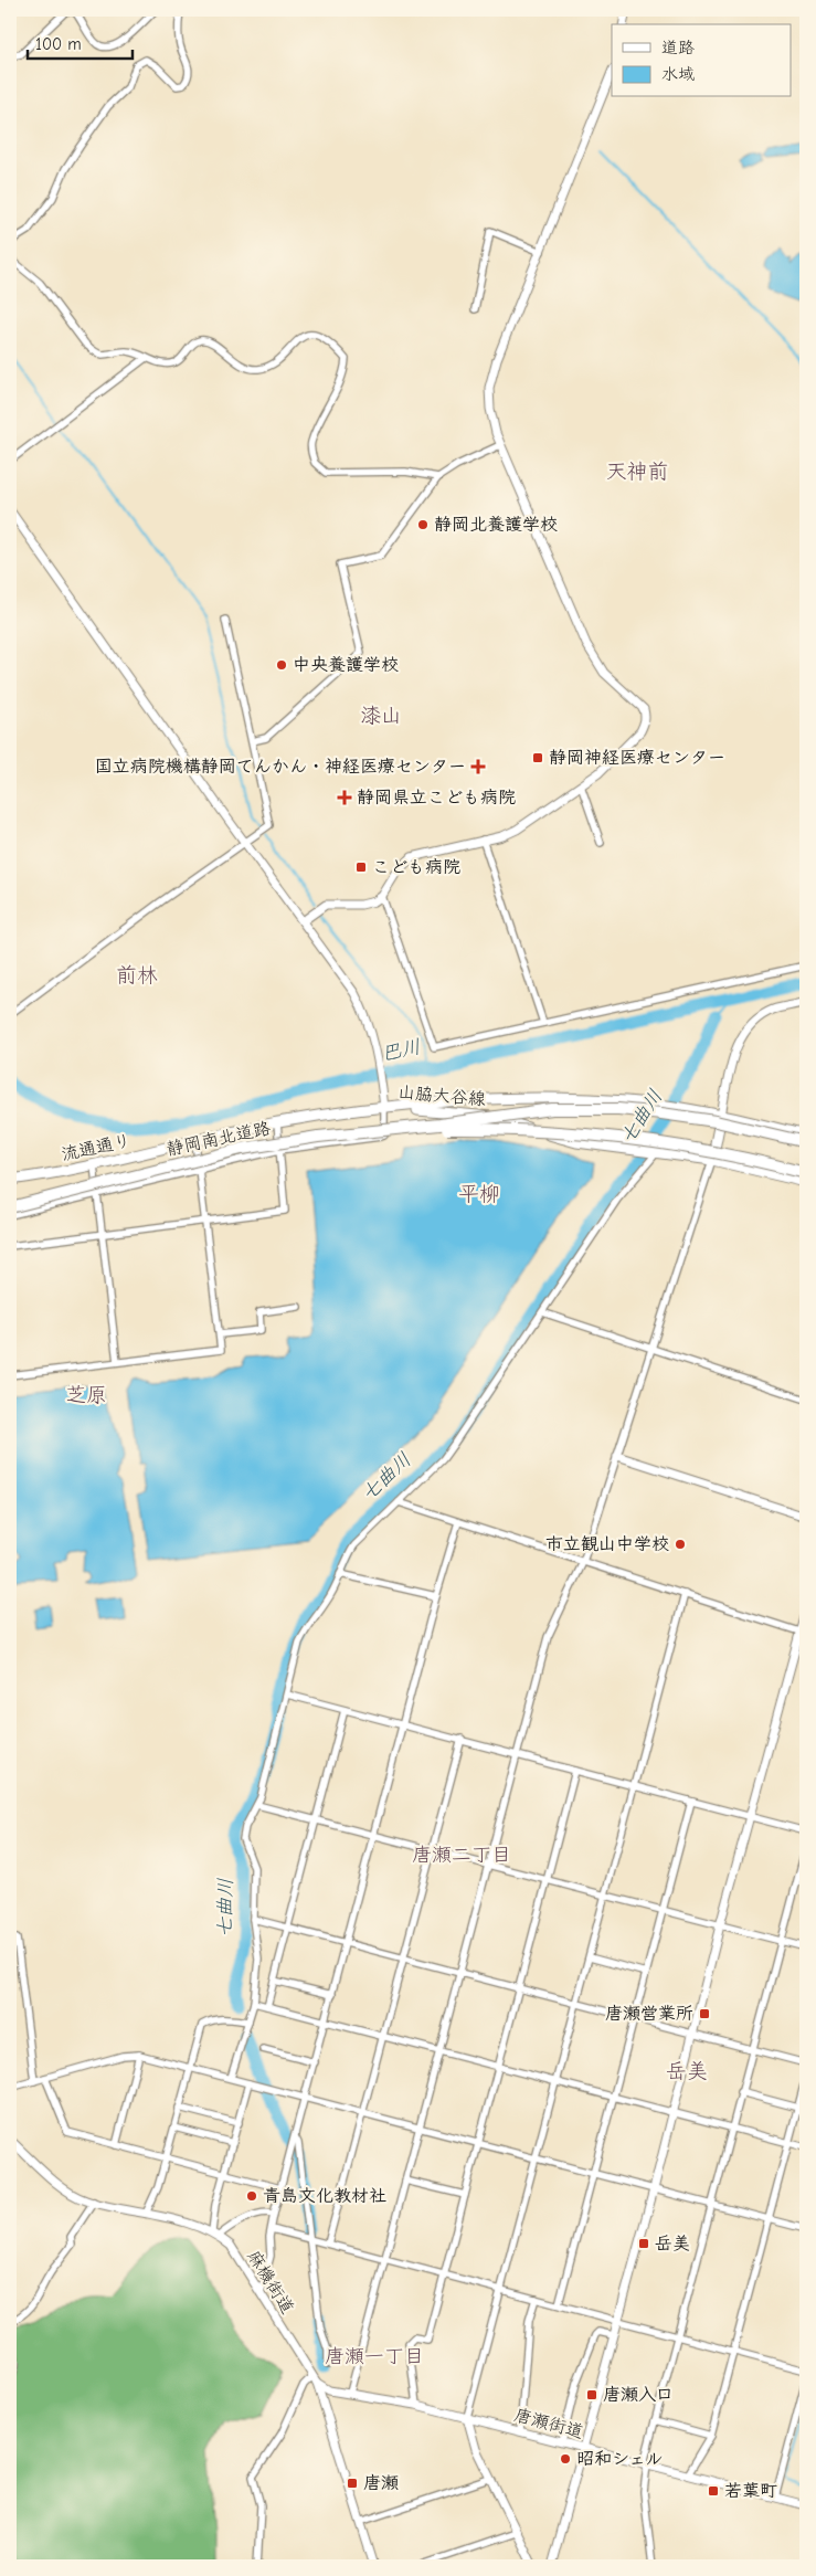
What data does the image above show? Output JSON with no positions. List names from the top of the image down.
{
  "streets": {
    "highway": ["静岡南北道路"],
    "main road": ["山脇大谷線", "流通通り"],
    "street": ["麻機街道", "唐瀬街道"]
  },
  "crossings": [
    ["山脇大谷線", "流通通り"],
    ["麻機街道", "唐瀬街道"]
  ],
  "districts": [
    "天神前",
    "漆山",
    "前林",
    "平柳",
    "芝原",
    "唐瀬二丁目",
    "岳美",
    "唐瀬一丁目"
  ],
  "water": ["巴川", "七曲川"],
  "places": {
    "other": [
      "静岡北養護学校",
      "中央養護学校",
      "市立観山中学校",
      "青島文化教材社",
      "昭和シェル"
    ],
    "transit": [
      "静岡神経医療センター",
      "こども病院",
      "唐瀬営業所",
      "岳美",
      "唐瀬入口",
      "唐瀬",
      "若葉町"
    ],
    "health": ["国立病院機構静岡てんかん・神経医療センター", "静岡県立こども病院"]
  },
  "legend": ["道路", "水域"],
  "scale_bar": "100 m"
}
